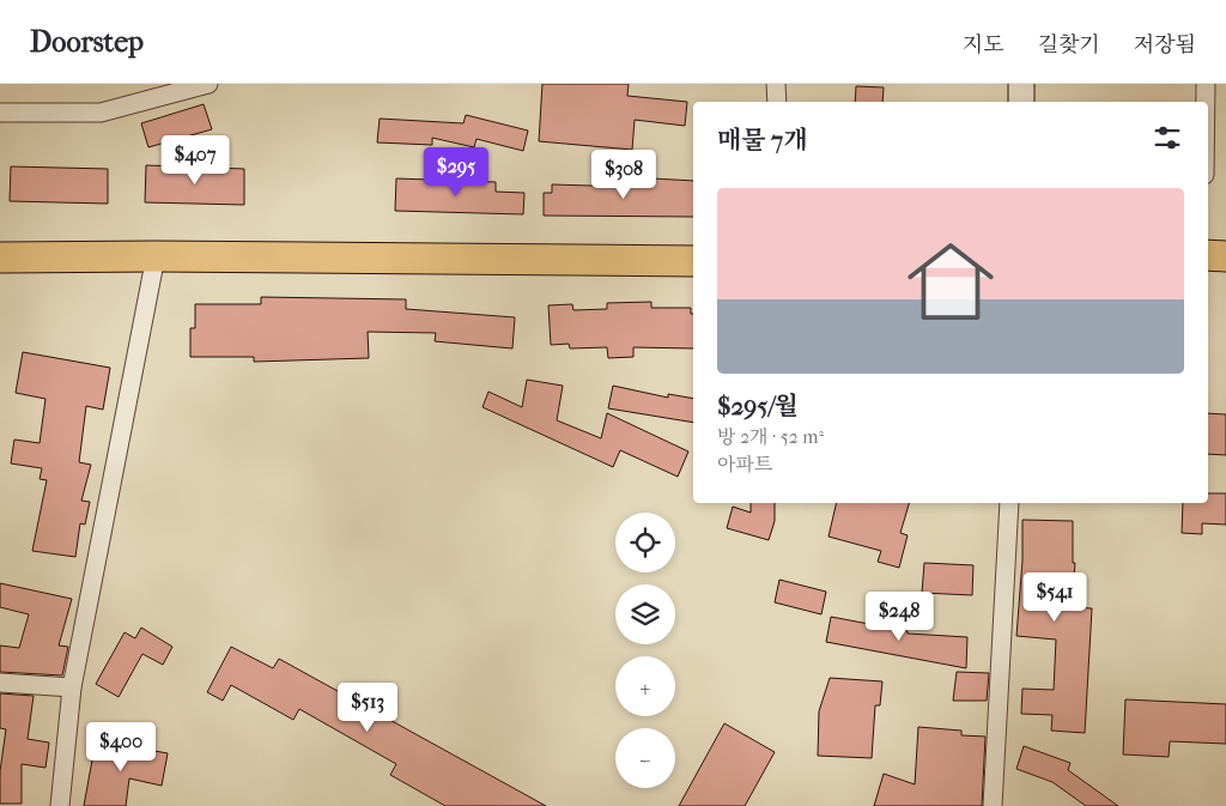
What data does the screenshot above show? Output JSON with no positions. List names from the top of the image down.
{
  "page": {
    "header": "Doorstep",
    "nav": ["지도", "길찾기", "저장됨"],
    "heading": "매물 7개",
    "price": [
      "$407",
      "$295",
      "$308",
      "$541",
      "$248",
      "$513",
      "$400"
    ],
    "list": [
      {
        "name": "$295/월",
        "note": "방 2개 · 52 m² · 아파트"
      }
    ],
    "map_buttons": ["+", "−"]
  }
}
